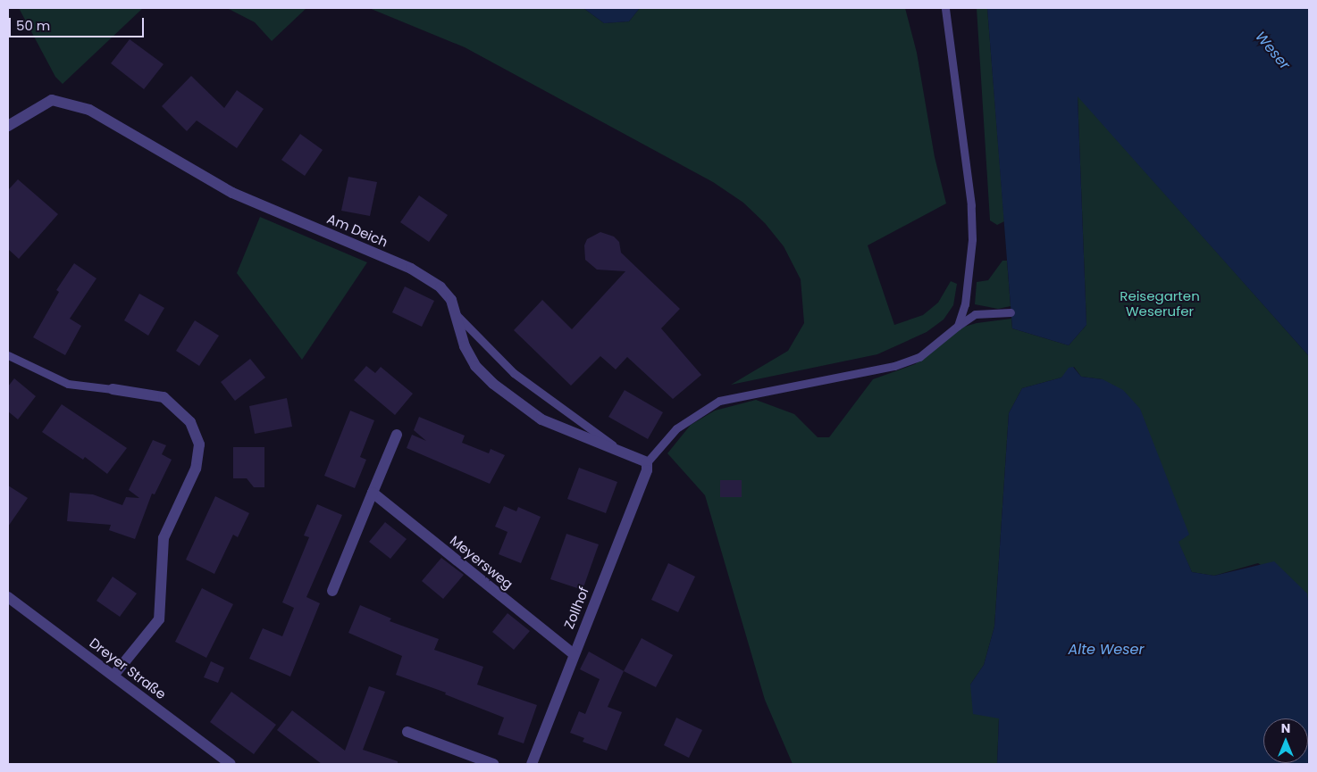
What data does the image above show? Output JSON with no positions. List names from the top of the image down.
{
  "streets": {
    "street": [
      "Am Deich",
      "Meyersweg",
      "Zollhof",
      "Dreyer Straße"
    ]
  },
  "crossings": [
    ["Am Deich", "Zollhof"],
    ["Meyersweg", "Zollhof"]
  ],
  "water": ["Weser", "Alte Weser"],
  "parks": ["Reisegarten Weserufer"],
  "scale_bar": "50 m",
  "north": "top"
}
